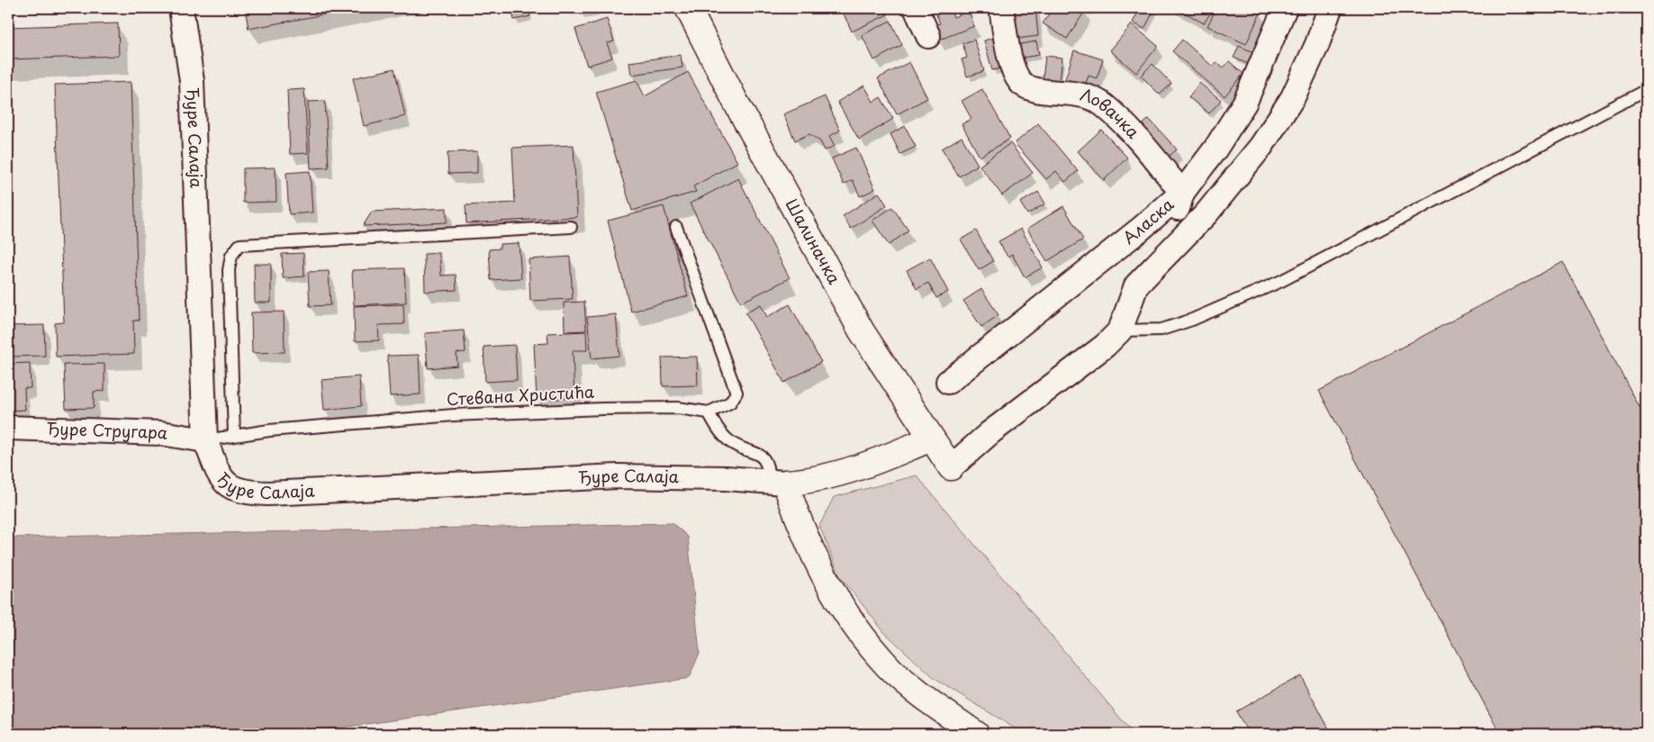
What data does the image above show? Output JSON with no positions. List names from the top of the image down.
{
  "streets": {
    "main road": ["Ђуре Салаја", "Шалиначка"],
    "street": ["Ловачка", "Аласка", "Ђуре Стругара"],
    "lane": ["Стевана Христића"]
  },
  "crossings": [
    ["Ловачка", "Аласка"],
    ["Ђуре Салаја", "Шалиначка"],
    ["Ђуре Салаја", "Стевана Христића"],
    ["Ђуре Салаја", "Ђуре Стругара"],
    ["Стевана Христића", "Ђуре Стругара"]
  ]
}
